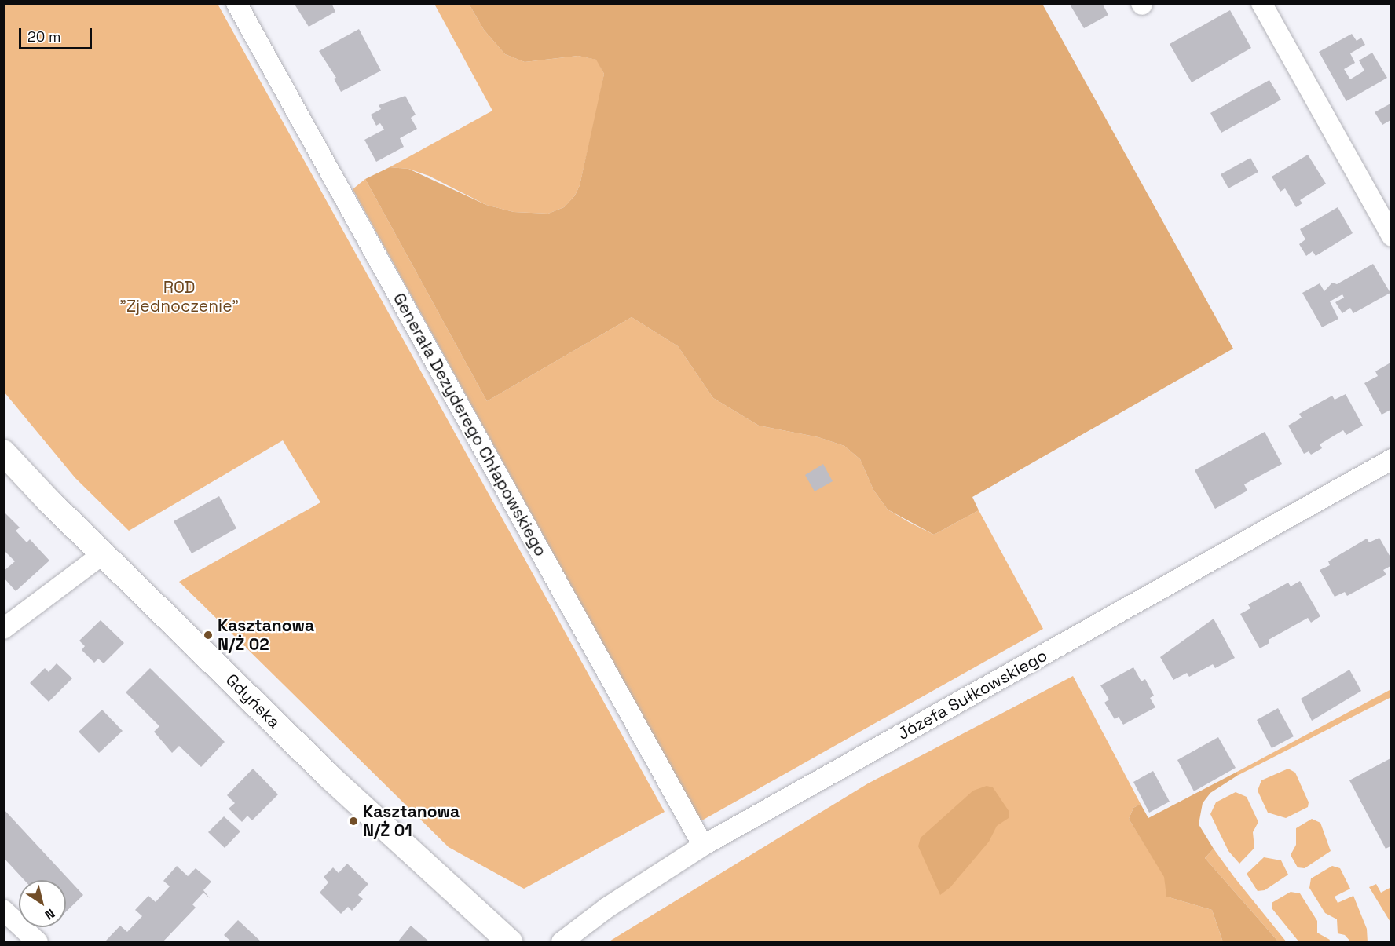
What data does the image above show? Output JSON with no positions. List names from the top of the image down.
{
  "streets": {
    "street": ["Generała Dezyderego Chłapowskiego", "Józefa Sułkowskiego", "Gdyńska"]
  },
  "crossings": [
    ["Generała Dezyderego Chłapowskiego", "Józefa Sułkowskiego"]
  ],
  "parks": ["ROD \"Zjednoczenie\""],
  "places": ["Kasztanowa N/Ż 02", "Kasztanowa N/Ż 01"],
  "scale_bar": "20 m",
  "north": "bottom right"
}
